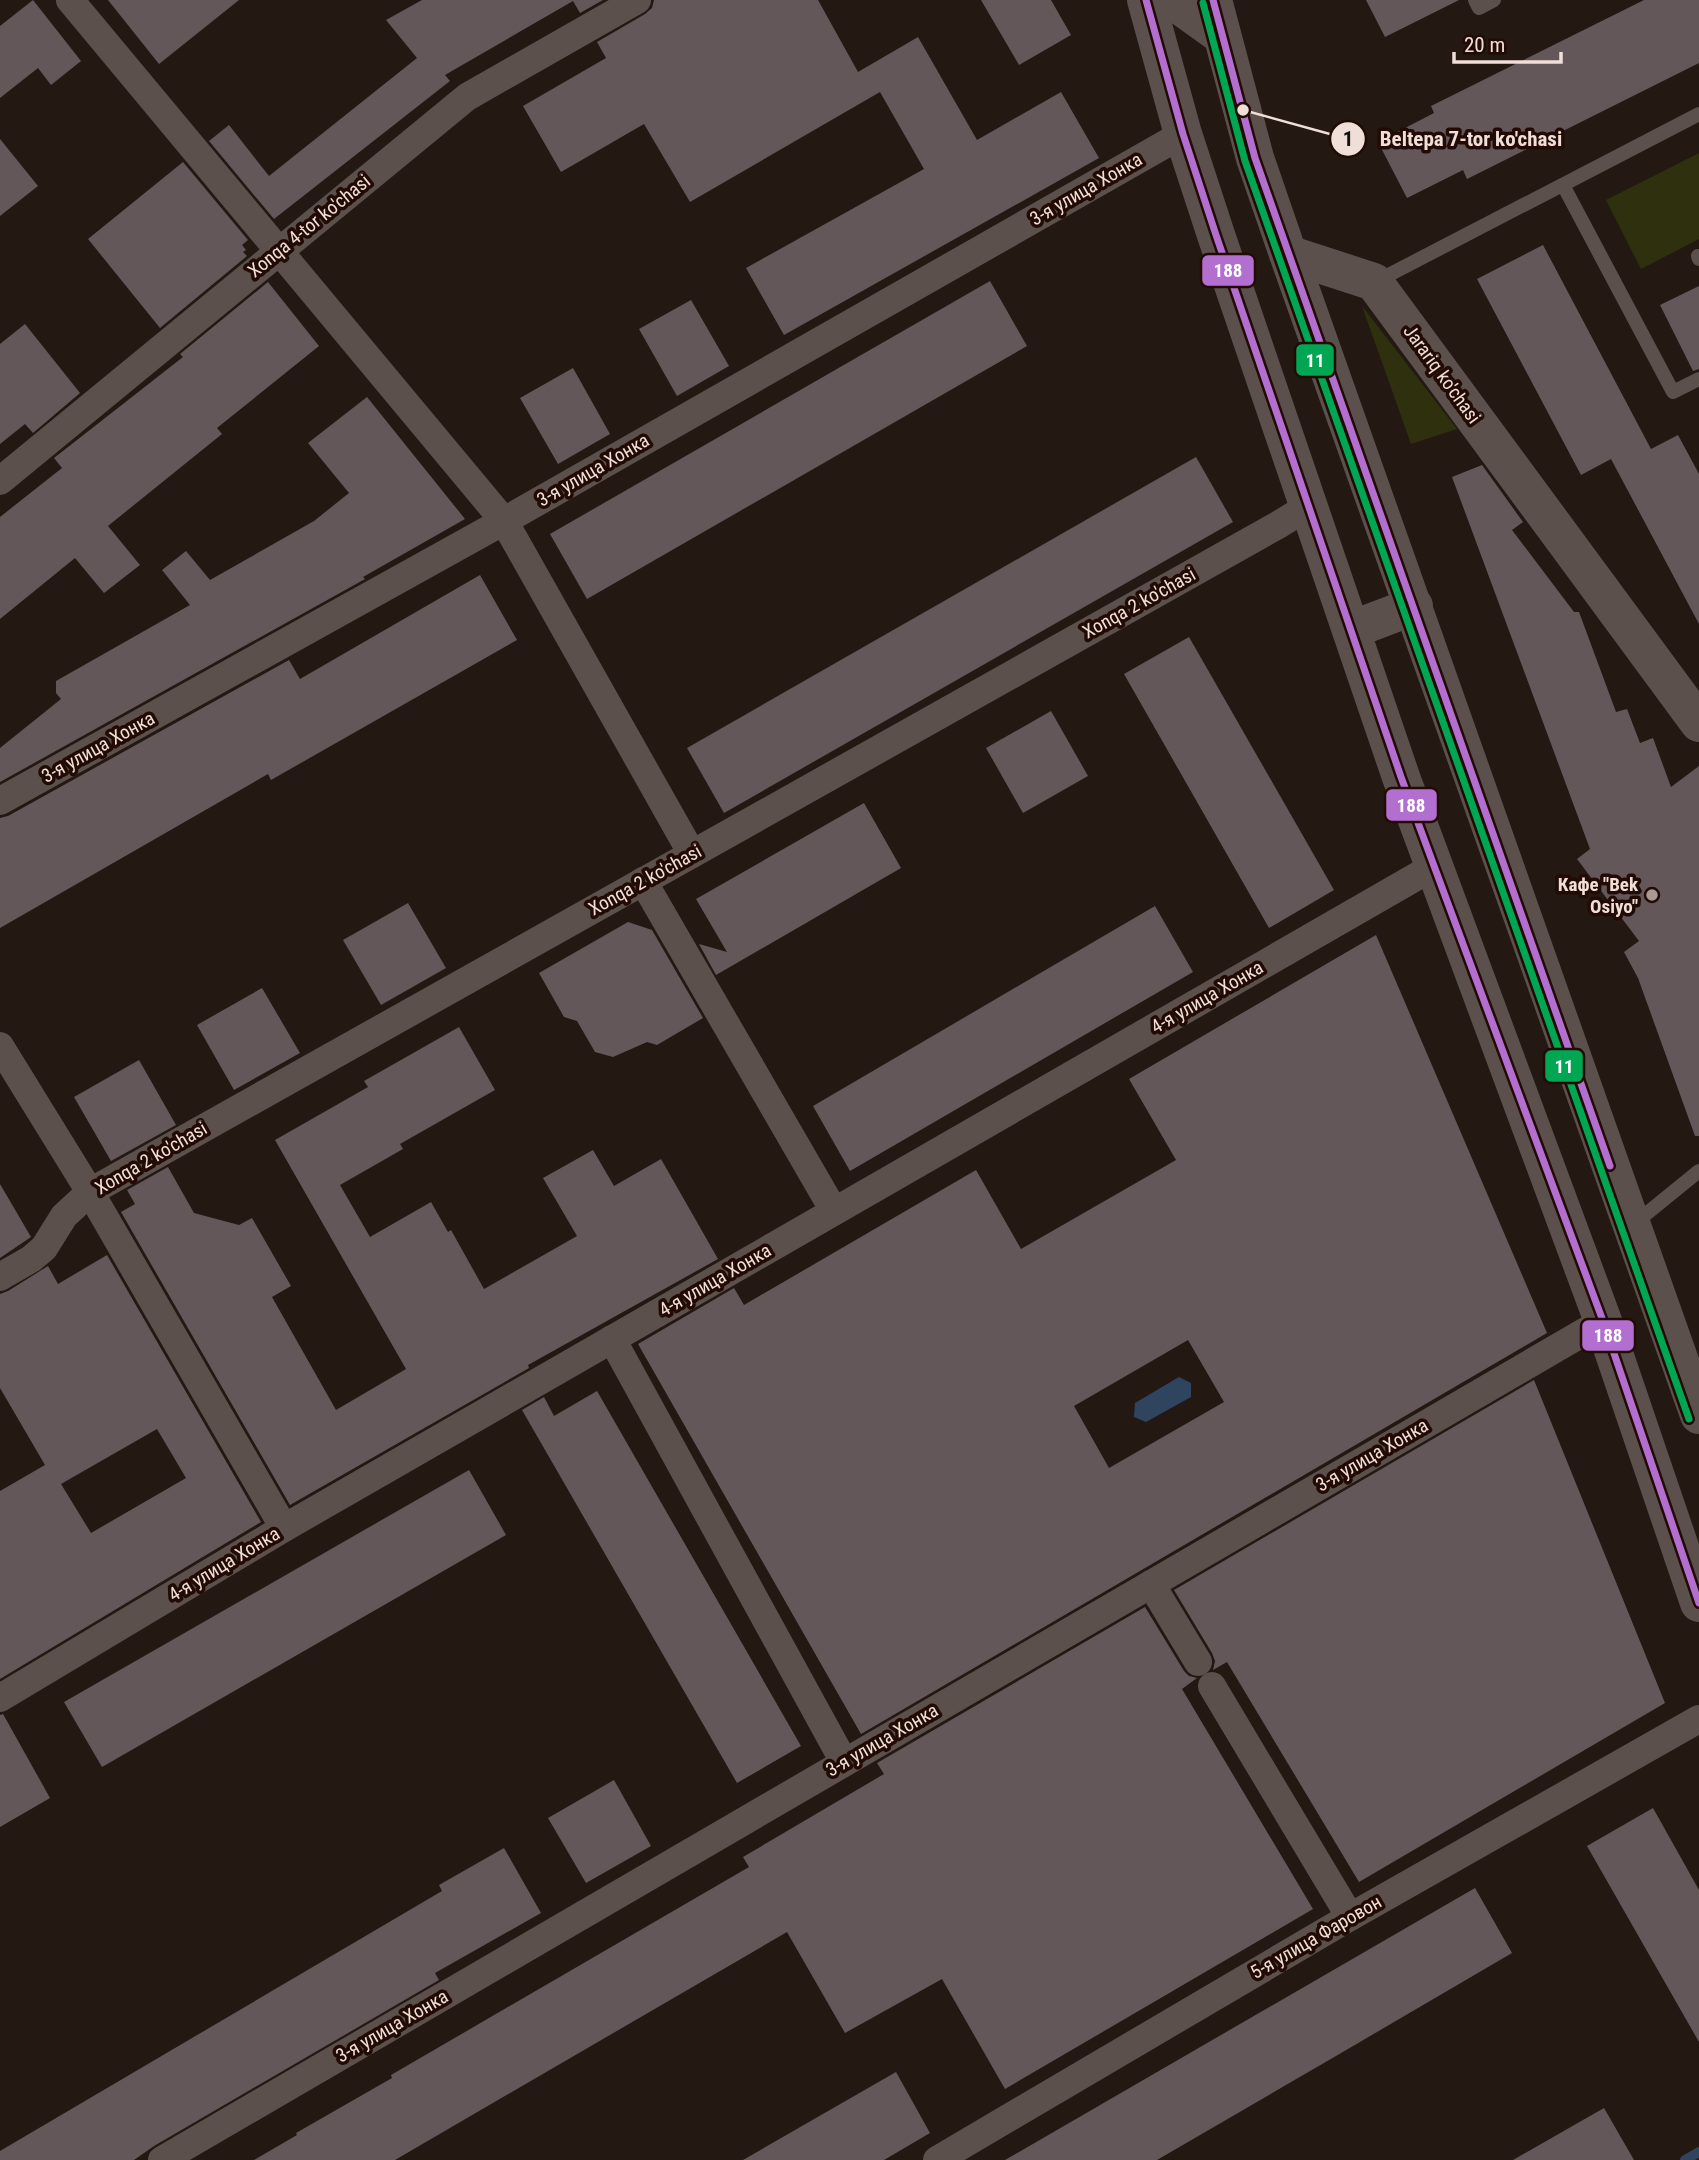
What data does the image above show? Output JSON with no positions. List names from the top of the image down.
{
  "streets": {
    "main road": ["Jarariq ko'chasi"],
    "street": [
      "3-я улица Хонка",
      "Xonqa 4-tor ko'chasi",
      "Xonqa 2 ko'chasi",
      "4-я улица Хонка",
      "5-я улица Фаровон"
    ]
  },
  "places": ["Beltepa 7-tor ko'chasi", "Кафе \"Bek Osiyo\""],
  "lines": ["transit line 188", "transit line 11"],
  "scale_bar": "20 m"
}
